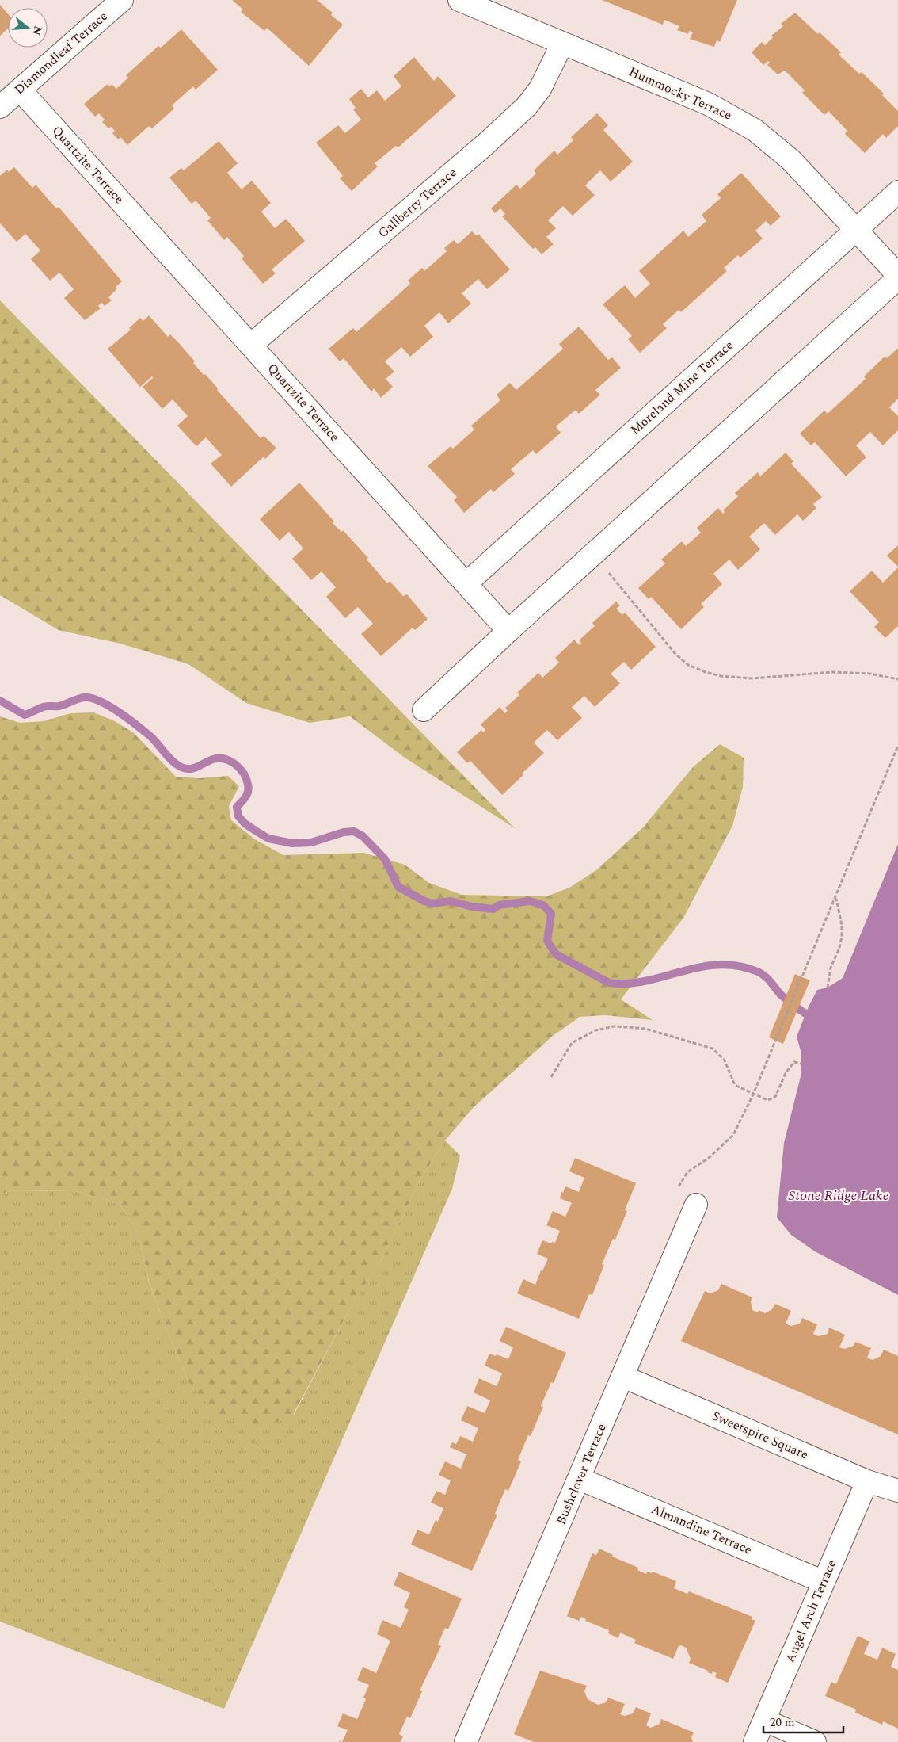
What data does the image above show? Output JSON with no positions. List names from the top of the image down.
{
  "streets": {
    "street": [
      "Diamondleaf Terrace",
      "Hummocky Terrace",
      "Quartzite Terrace",
      "Gallberry Terrace",
      "Moreland Mine Terrace",
      "Sweetspire Square",
      "Bushclover Terrace",
      "Almandine Terrace",
      "Angel Arch Terrace"
    ]
  },
  "crossings": [
    ["Diamondleaf Terrace", "Quartzite Terrace"],
    ["Hummocky Terrace", "Gallberry Terrace"],
    ["Hummocky Terrace", "Moreland Mine Terrace"],
    ["Quartzite Terrace", "Gallberry Terrace"],
    ["Quartzite Terrace", "Moreland Mine Terrace"],
    ["Sweetspire Square", "Bushclover Terrace"],
    ["Sweetspire Square", "Angel Arch Terrace"],
    ["Bushclover Terrace", "Almandine Terrace"],
    ["Almandine Terrace", "Angel Arch Terrace"]
  ],
  "water": ["Stone Ridge Lake"],
  "scale_bar": "20 m",
  "north": "right"
}
